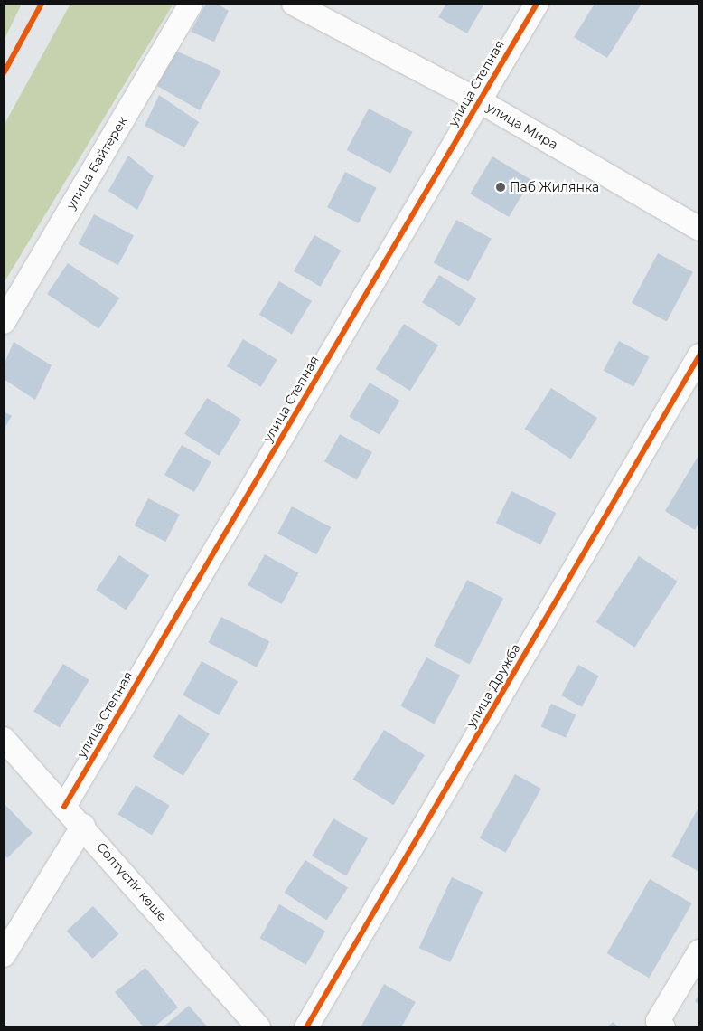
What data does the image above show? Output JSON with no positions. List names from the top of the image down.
{
  "streets": {
    "street": [
      "улица Степная",
      "улица Мира",
      "улица Байтерек",
      "улица Дружба",
      "Солтүстік көше"
    ]
  },
  "crossings": [
    ["улица Степная", "улица Мира"],
    ["улица Степная", "Солтүстік көше"]
  ],
  "places": ["Паб Жилянка"]
}
